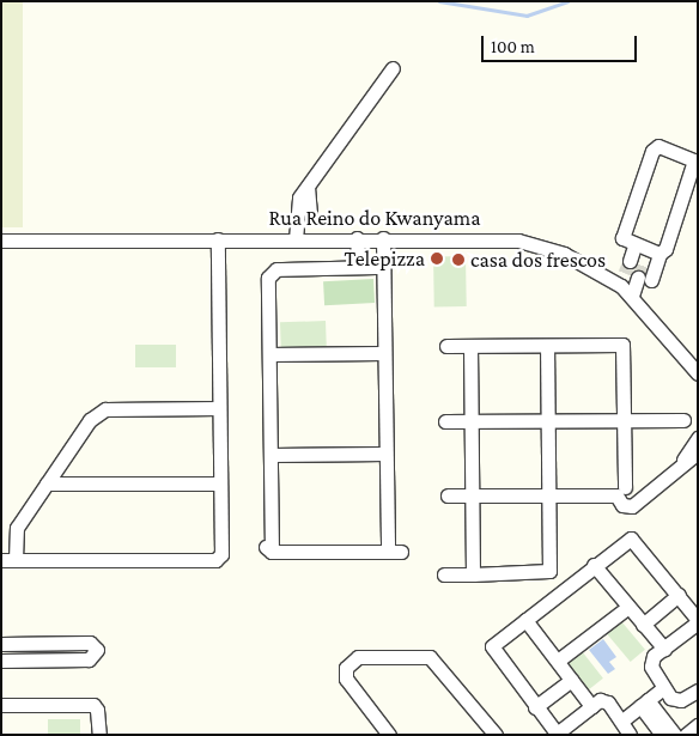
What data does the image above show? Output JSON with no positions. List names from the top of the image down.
{
  "streets": {
    "street": ["Rua Reino do Kwanyama"]
  },
  "places": ["Telepizza", "casa dos frescos"],
  "scale_bar": "100 m"
}
